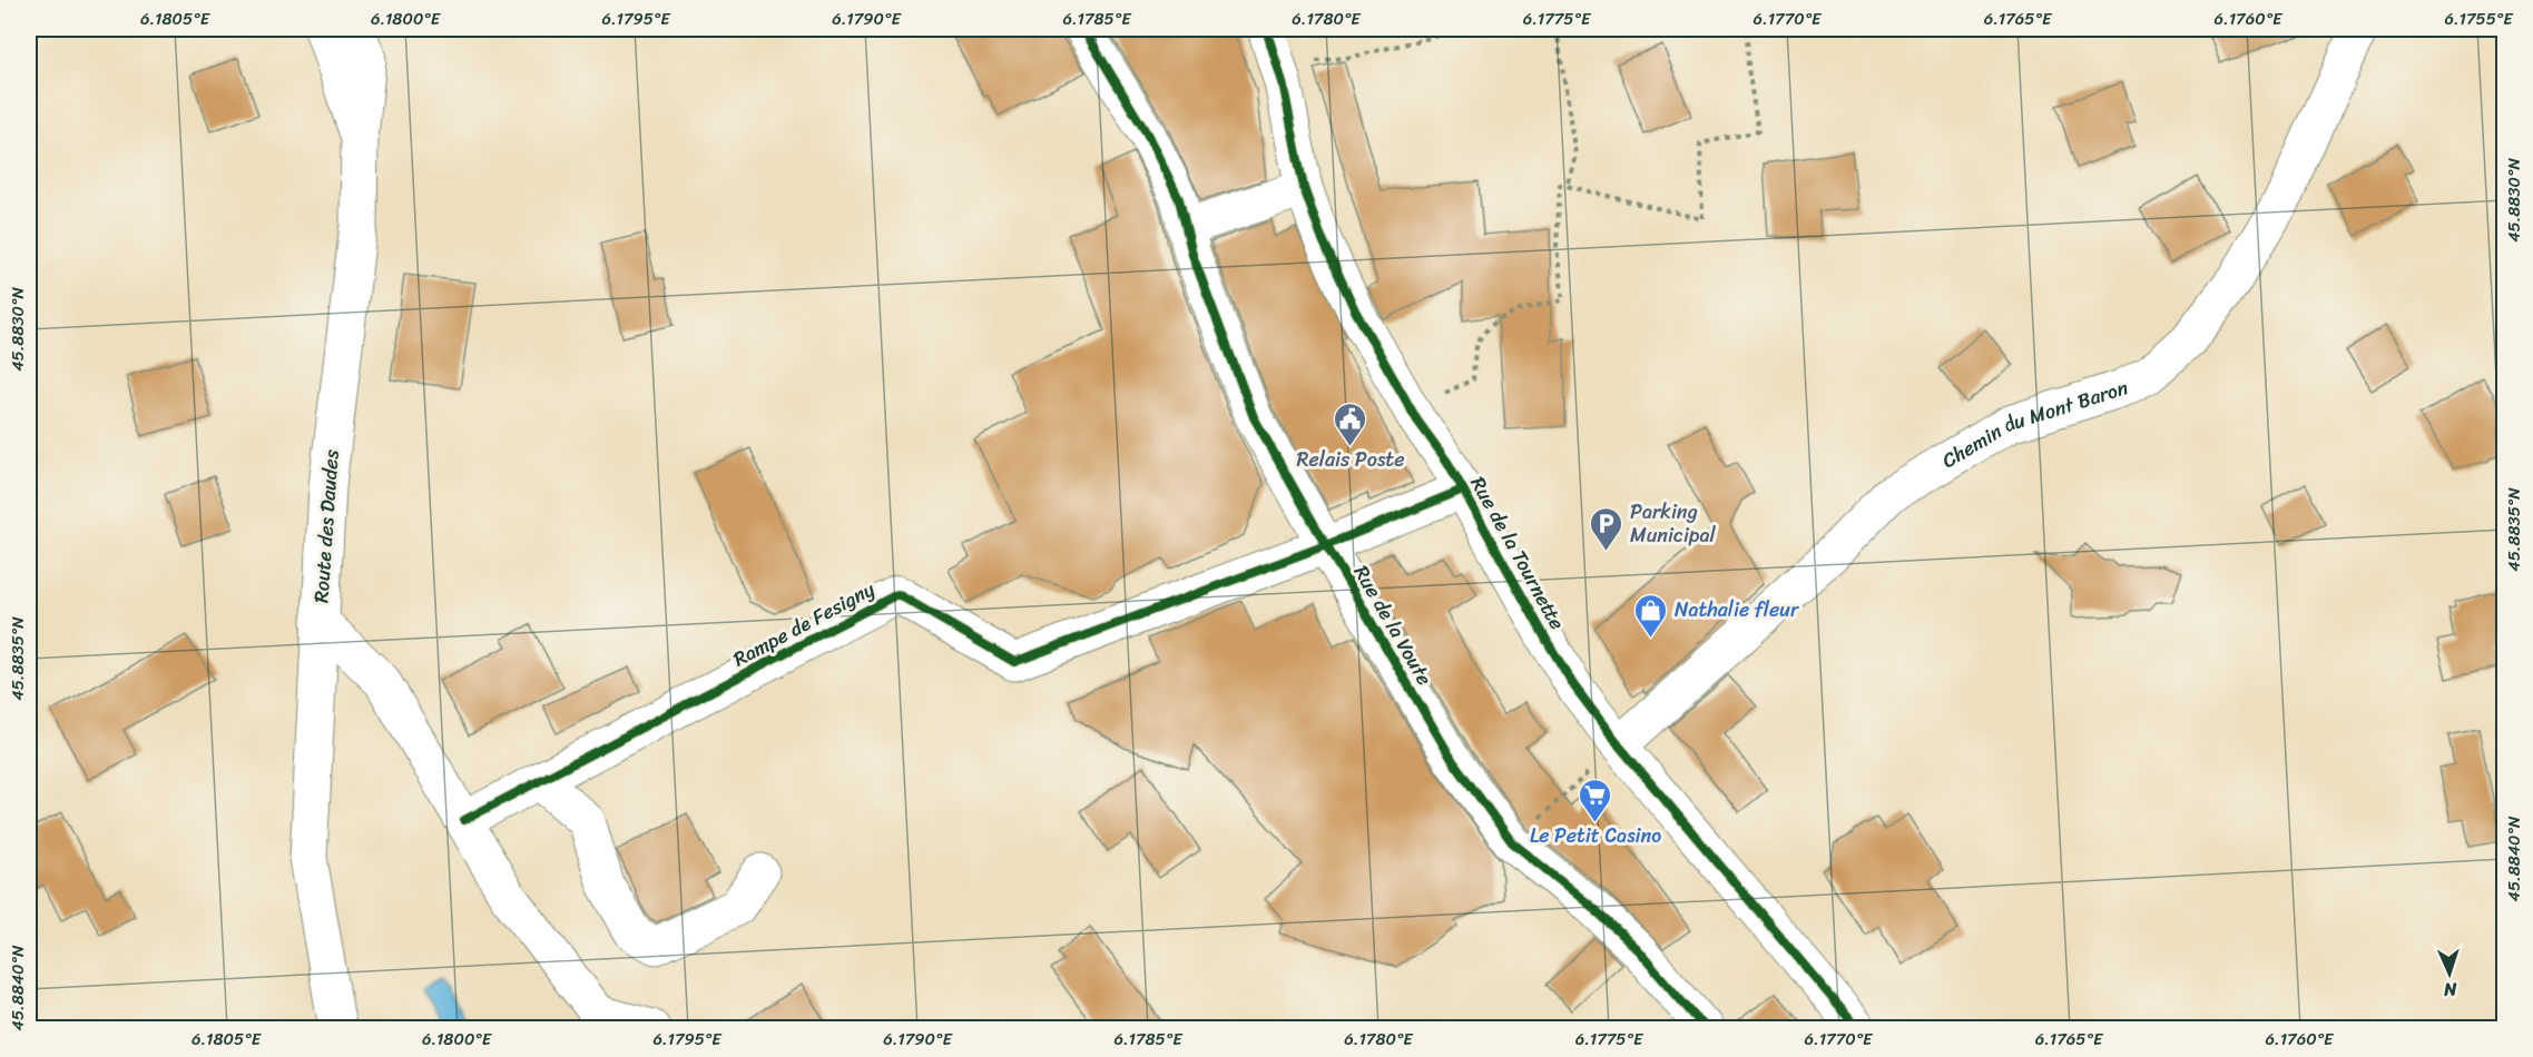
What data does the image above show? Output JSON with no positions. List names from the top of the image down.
{
  "streets": {
    "street": [
      "Chemin du Mont Baron",
      "Route des Daudes",
      "Rue de la Tournette",
      "Rampe de Fesigny",
      "Rue de la Voute"
    ]
  },
  "crossings": [
    ["Chemin du Mont Baron", "Rue de la Tournette"],
    ["Rue de la Tournette", "Rampe de Fesigny"],
    ["Rampe de Fesigny", "Rue de la Voute"]
  ],
  "places": {
    "public building": ["Relais Poste"],
    "parking": ["Parking Municipal"],
    "shop": ["Nathalie fleur"],
    "supermarket": ["Le Petit Casino"]
  },
  "north": "bottom",
  "coordinates": [
    "6.1805°E",
    "6.1800°E",
    "6.1795°E",
    "6.1790°E",
    "6.1785°E",
    "6.1780°E",
    "6.1775°E",
    "6.1770°E",
    "6.1765°E",
    "6.1760°E",
    "6.1755°E",
    "45.8830°N",
    "45.8835°N",
    "45.8840°N"
  ]
}
